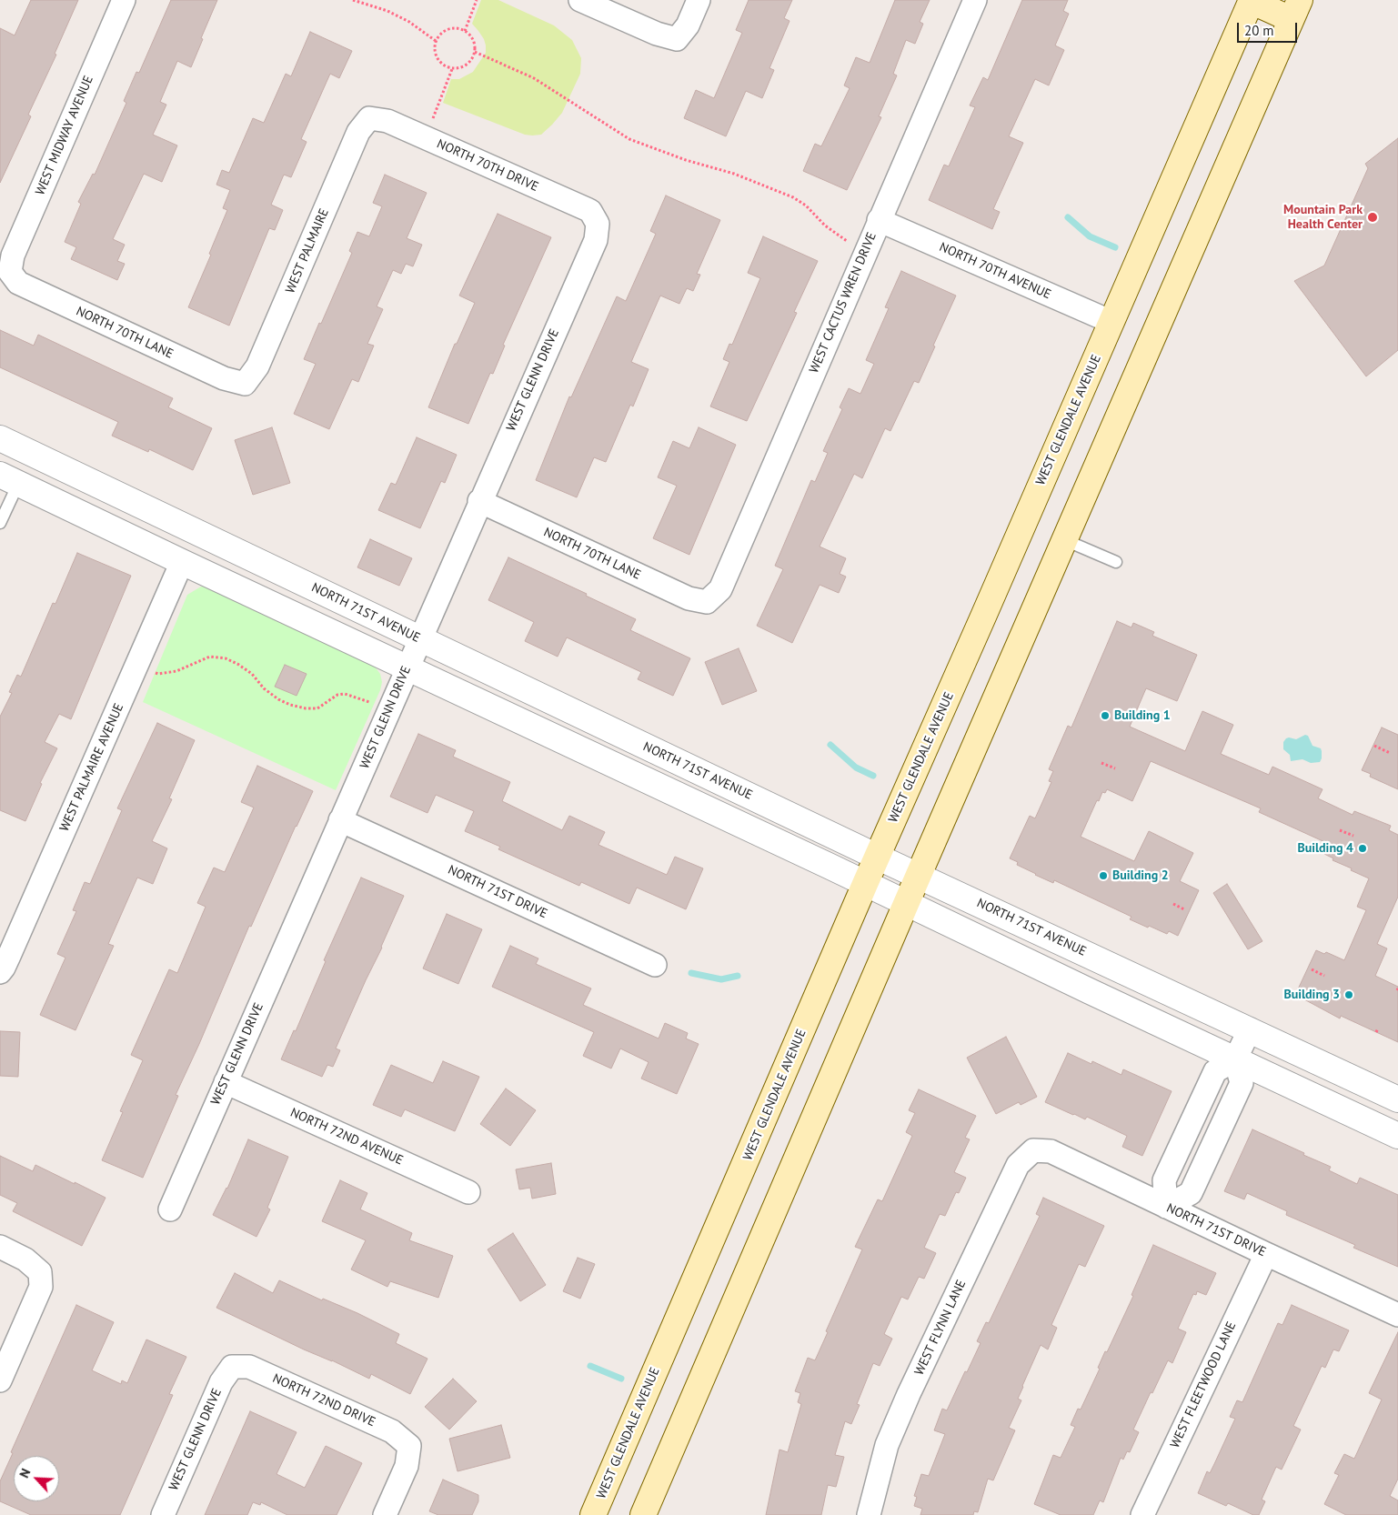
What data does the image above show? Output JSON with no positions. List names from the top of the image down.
{
  "streets": {
    "main road": ["WEST GLENDALE AVENUE"],
    "street": [
      "WEST MIDWAY AVENUE",
      "NORTH 70TH DRIVE",
      "WEST PALMAIRE",
      "NORTH 70TH AVENUE",
      "WEST CACTUS WREN DRIVE",
      "NORTH 70TH LANE",
      "WEST GLENN DRIVE",
      "NORTH 71ST AVENUE",
      "WEST PALMAIRE AVENUE",
      "NORTH 71ST DRIVE",
      "NORTH 72ND AVENUE",
      "WEST FLYNN LANE",
      "WEST FLEETWOOD LANE",
      "NORTH 72ND DRIVE"
    ]
  },
  "crossings": [
    ["WEST MIDWAY AVENUE", "NORTH 70TH LANE"],
    ["NORTH 70TH DRIVE", "WEST PALMAIRE"],
    ["NORTH 70TH DRIVE", "WEST GLENN DRIVE"],
    ["WEST PALMAIRE", "NORTH 70TH LANE"],
    ["NORTH 70TH AVENUE", "WEST CACTUS WREN DRIVE"],
    ["NORTH 70TH AVENUE", "WEST GLENDALE AVENUE"],
    ["WEST CACTUS WREN DRIVE", "NORTH 70TH LANE"],
    ["NORTH 70TH LANE", "WEST GLENN DRIVE"],
    ["WEST GLENN DRIVE", "NORTH 71ST AVENUE"],
    ["WEST GLENN DRIVE", "NORTH 71ST DRIVE"],
    ["WEST GLENN DRIVE", "NORTH 72ND AVENUE"],
    ["WEST GLENN DRIVE", "NORTH 72ND DRIVE"],
    ["WEST GLENDALE AVENUE", "NORTH 71ST AVENUE"],
    ["NORTH 71ST DRIVE", "WEST FLYNN LANE"],
    ["NORTH 71ST DRIVE", "WEST FLEETWOOD LANE"]
  ],
  "places": [
    "Mountain Park Health Center",
    "Building 1",
    "Building 4",
    "Building 2",
    "Building 3"
  ],
  "scale_bar": "20 m",
  "north": "top left"
}
